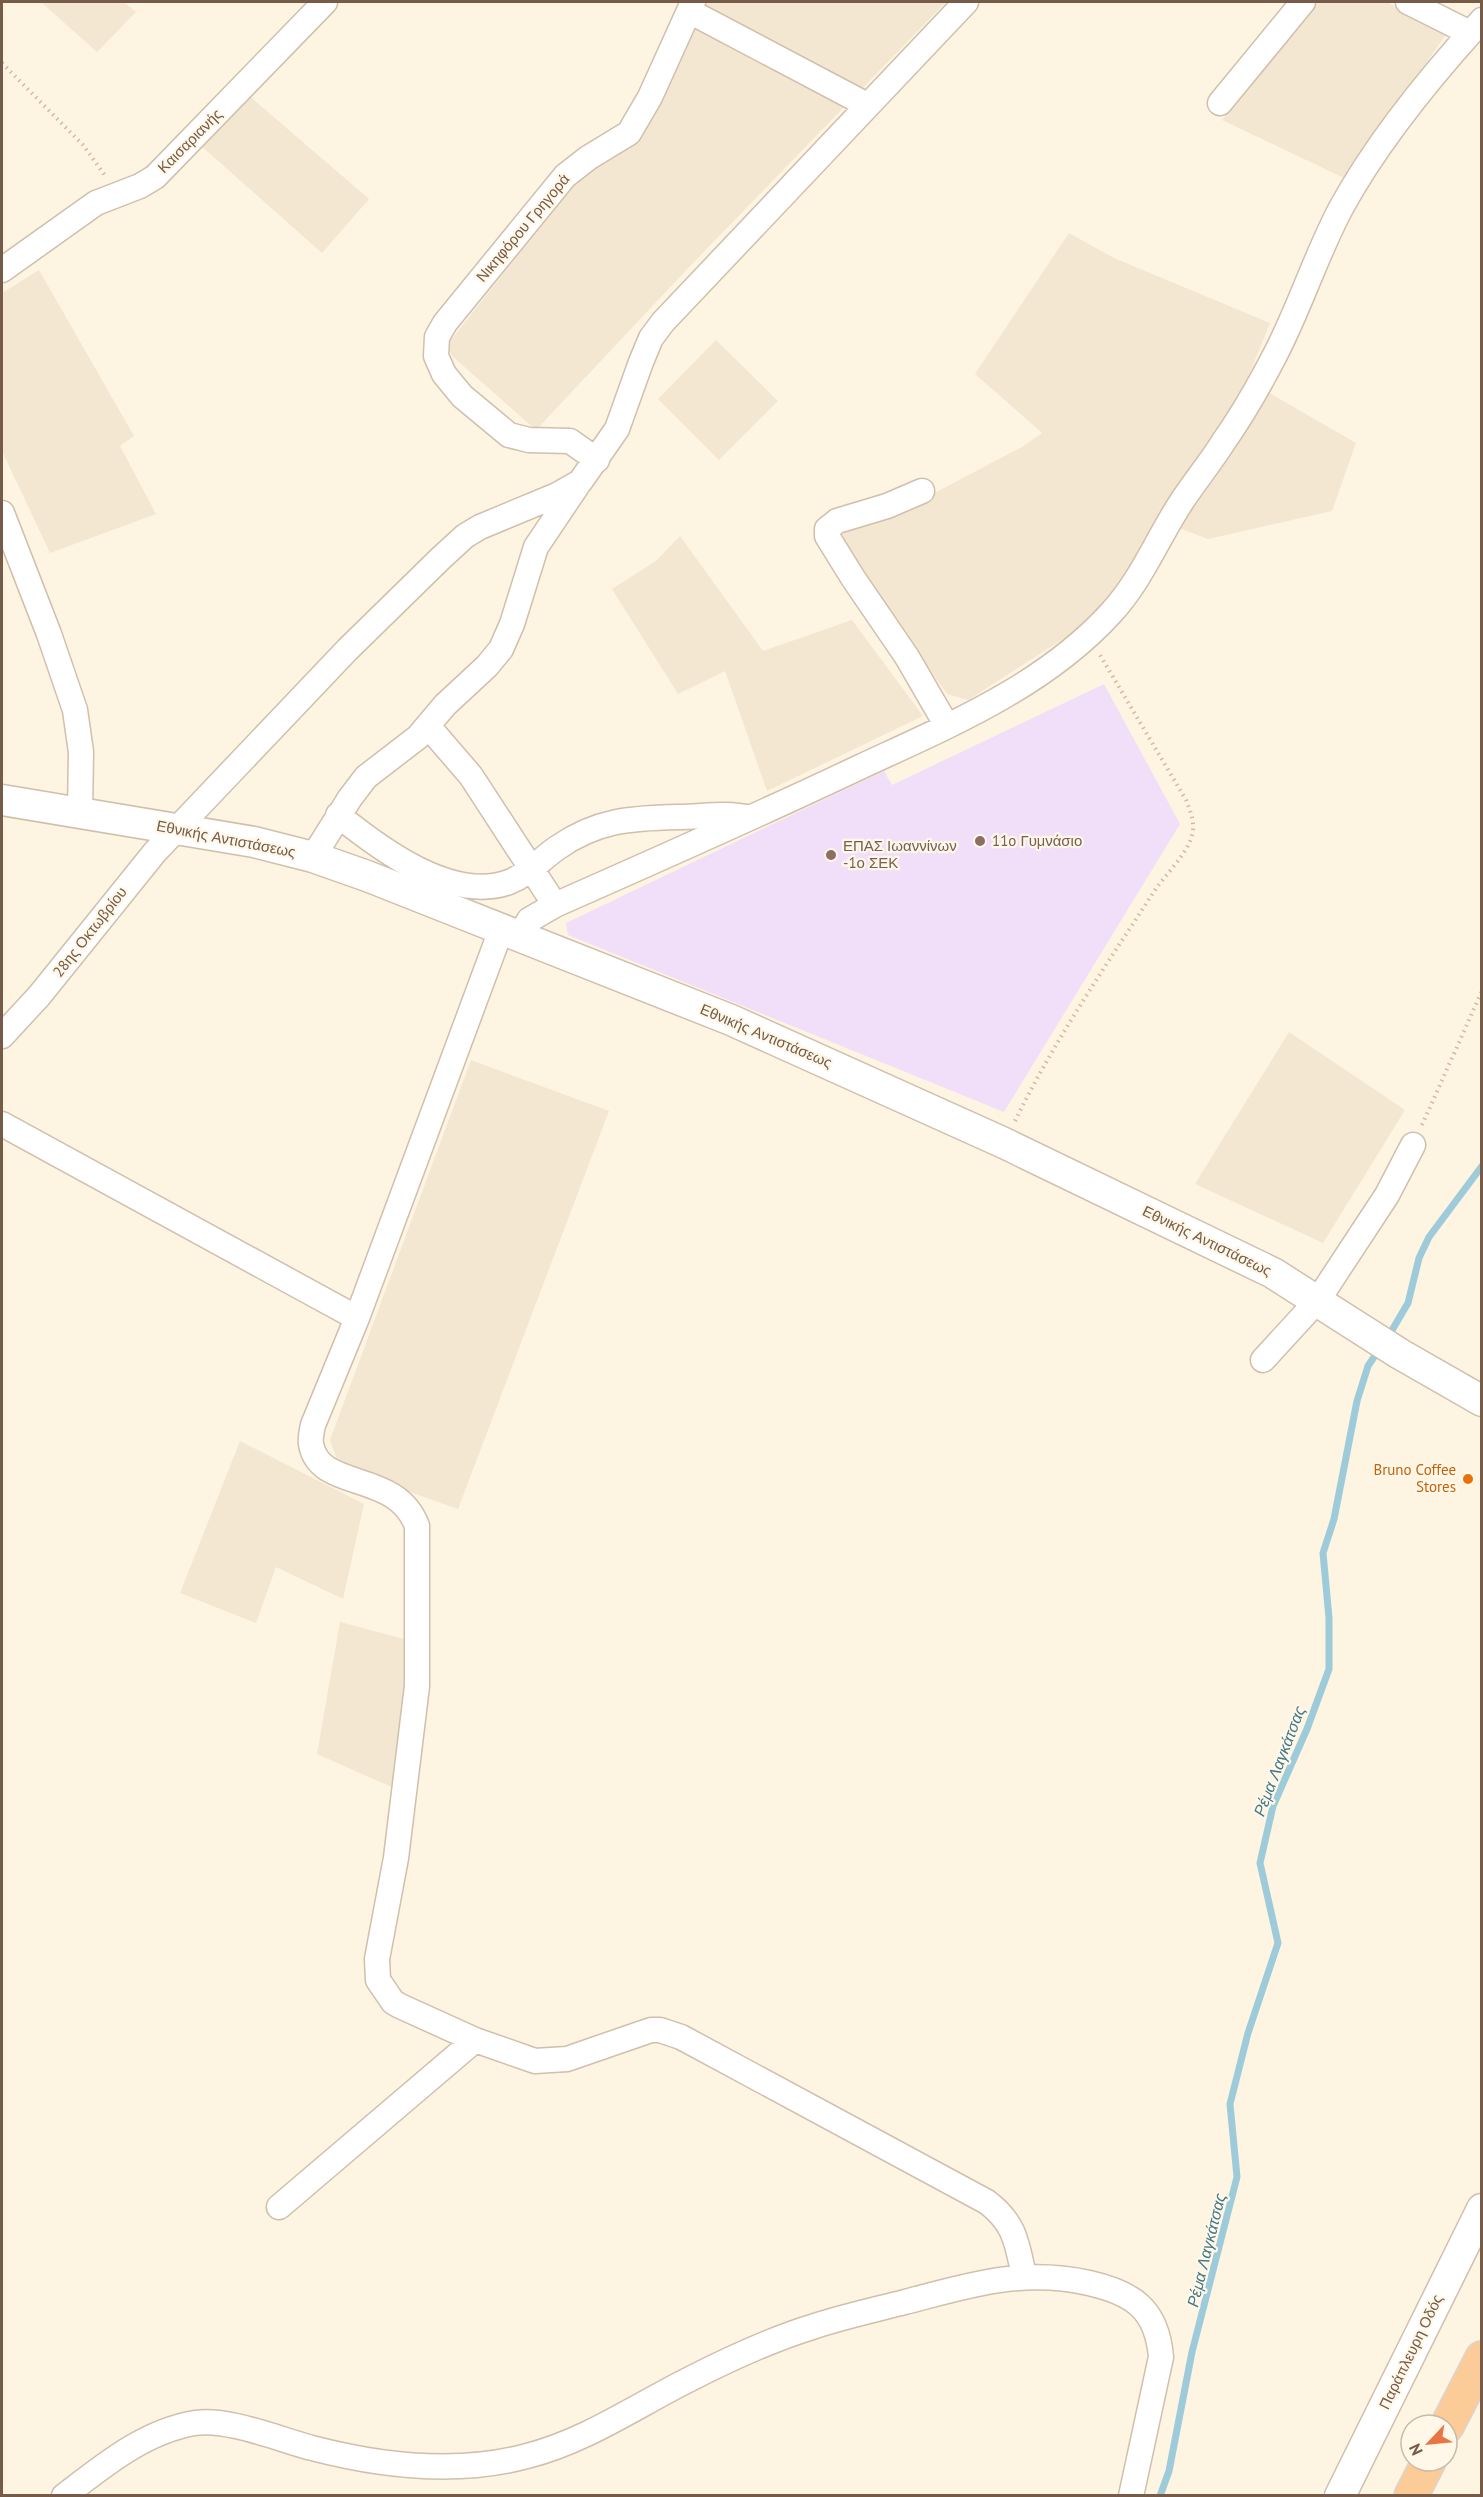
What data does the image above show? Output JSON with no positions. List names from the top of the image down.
{
  "streets": {
    "street": [
      "Καισαριανής",
      "Νικηφόρου Γρηγορά",
      "Εθνικής Αντιστάσεως",
      "28ης Οκτωβρίου",
      "Παράπλευρη Οδός"
    ]
  },
  "crossings": [
    ["Εθνικής Αντιστάσεως", "28ης Οκτωβρίου"]
  ],
  "water": ["Ρέμα Λαγκάτσας"],
  "places": ["11o Γυμνάσιο", "ΕΠΑΣ Ιωαννίνων -1ο ΣΕΚ", "Bruno Coffee Stores"],
  "north": "bottom left"
}
